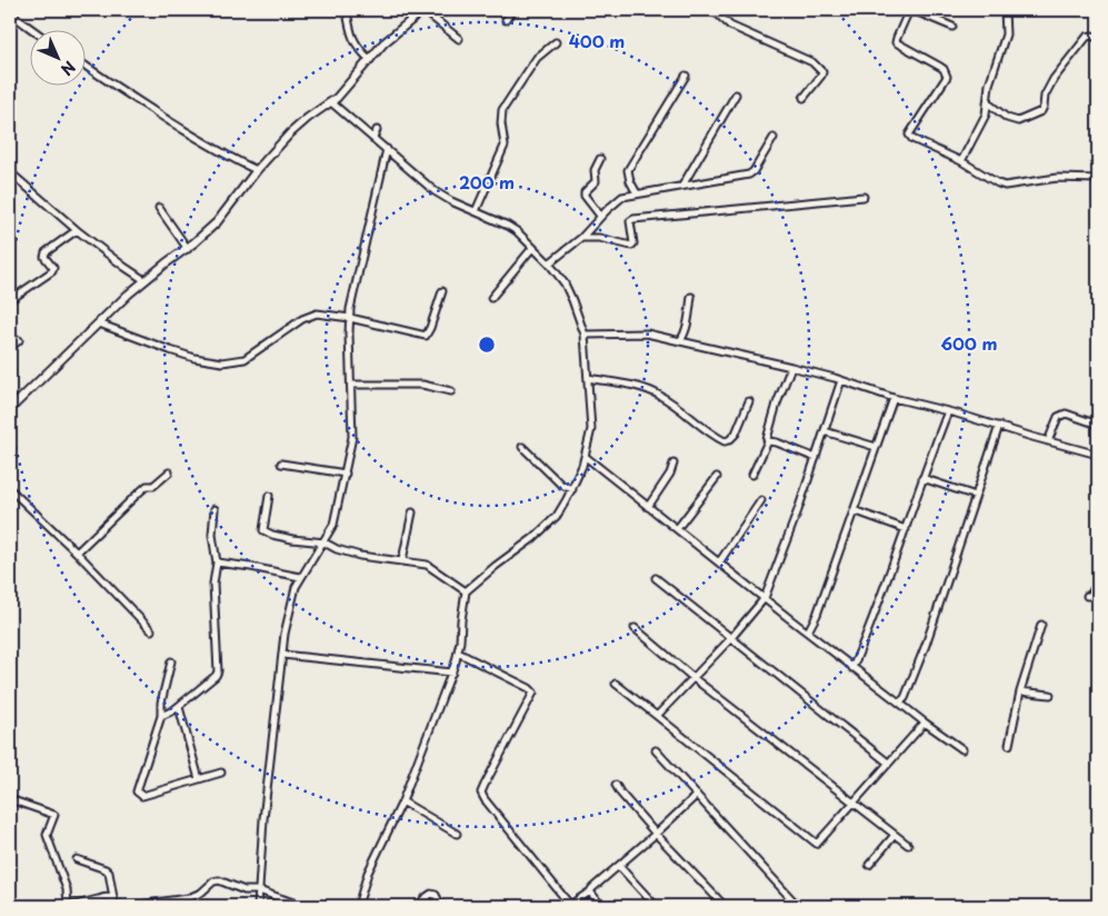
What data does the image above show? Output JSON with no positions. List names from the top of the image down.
{
  "north": "bottom right",
  "rings": ["400 m", "200 m", "600 m"]
}
